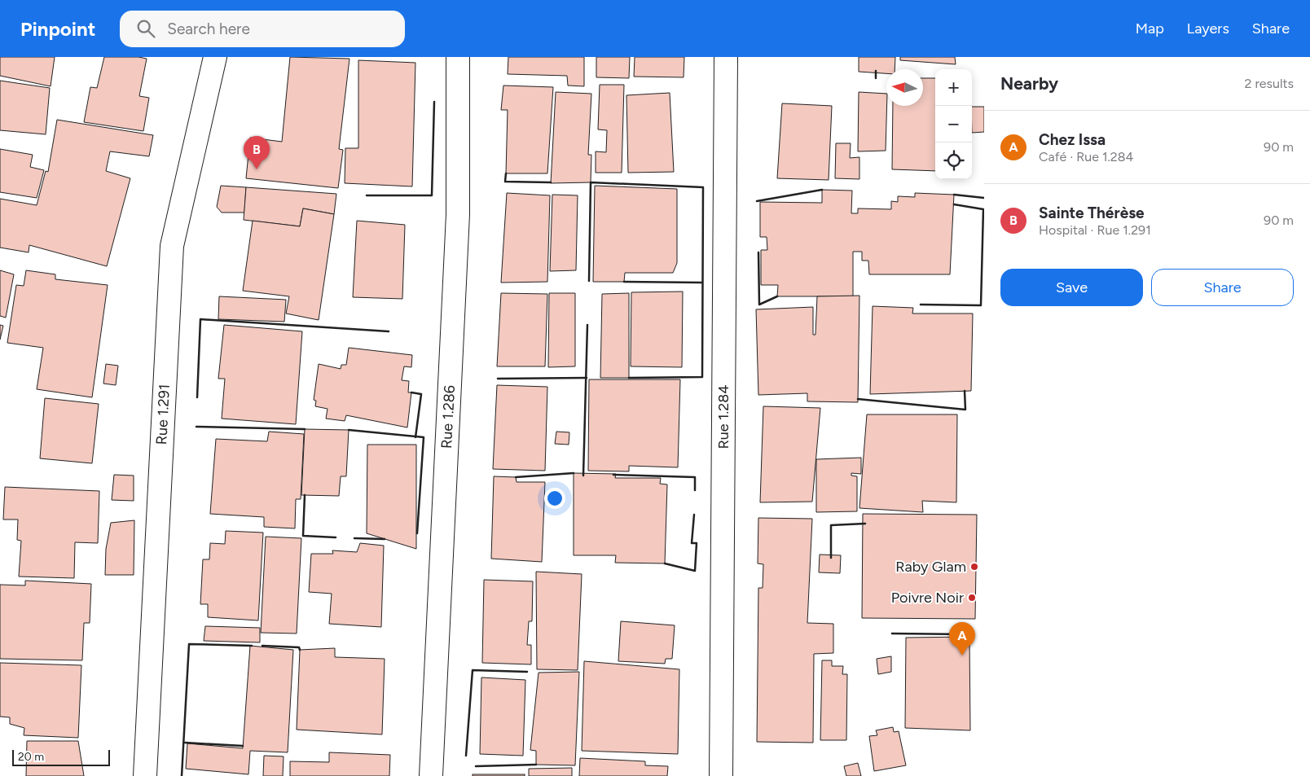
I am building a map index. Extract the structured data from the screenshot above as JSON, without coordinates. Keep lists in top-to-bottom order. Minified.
{"streets":{"street":["Rue 1.291","Rue 1.286","Rue 1.284"]},"places":["Raby Glam","Poivre Noir"],"scale_bar":"20 m","north":"left","page":{"header":"Pinpoint","search":"Search here","nav":["Map","Layers","Share"],"heading":["Nearby","2 results"],"map_buttons":["+","−"],"list":[{"mark":"A","name":"Chez Issa","note":"Café · Rue 1.284","value":"90 m"},{"mark":"B","name":"Sainte Thérèse","note":"Hospital · Rue 1.291","value":"90 m"}],"pins":["B","A"],"buttons":["Save","Share"],"scale":"20 m"}}
